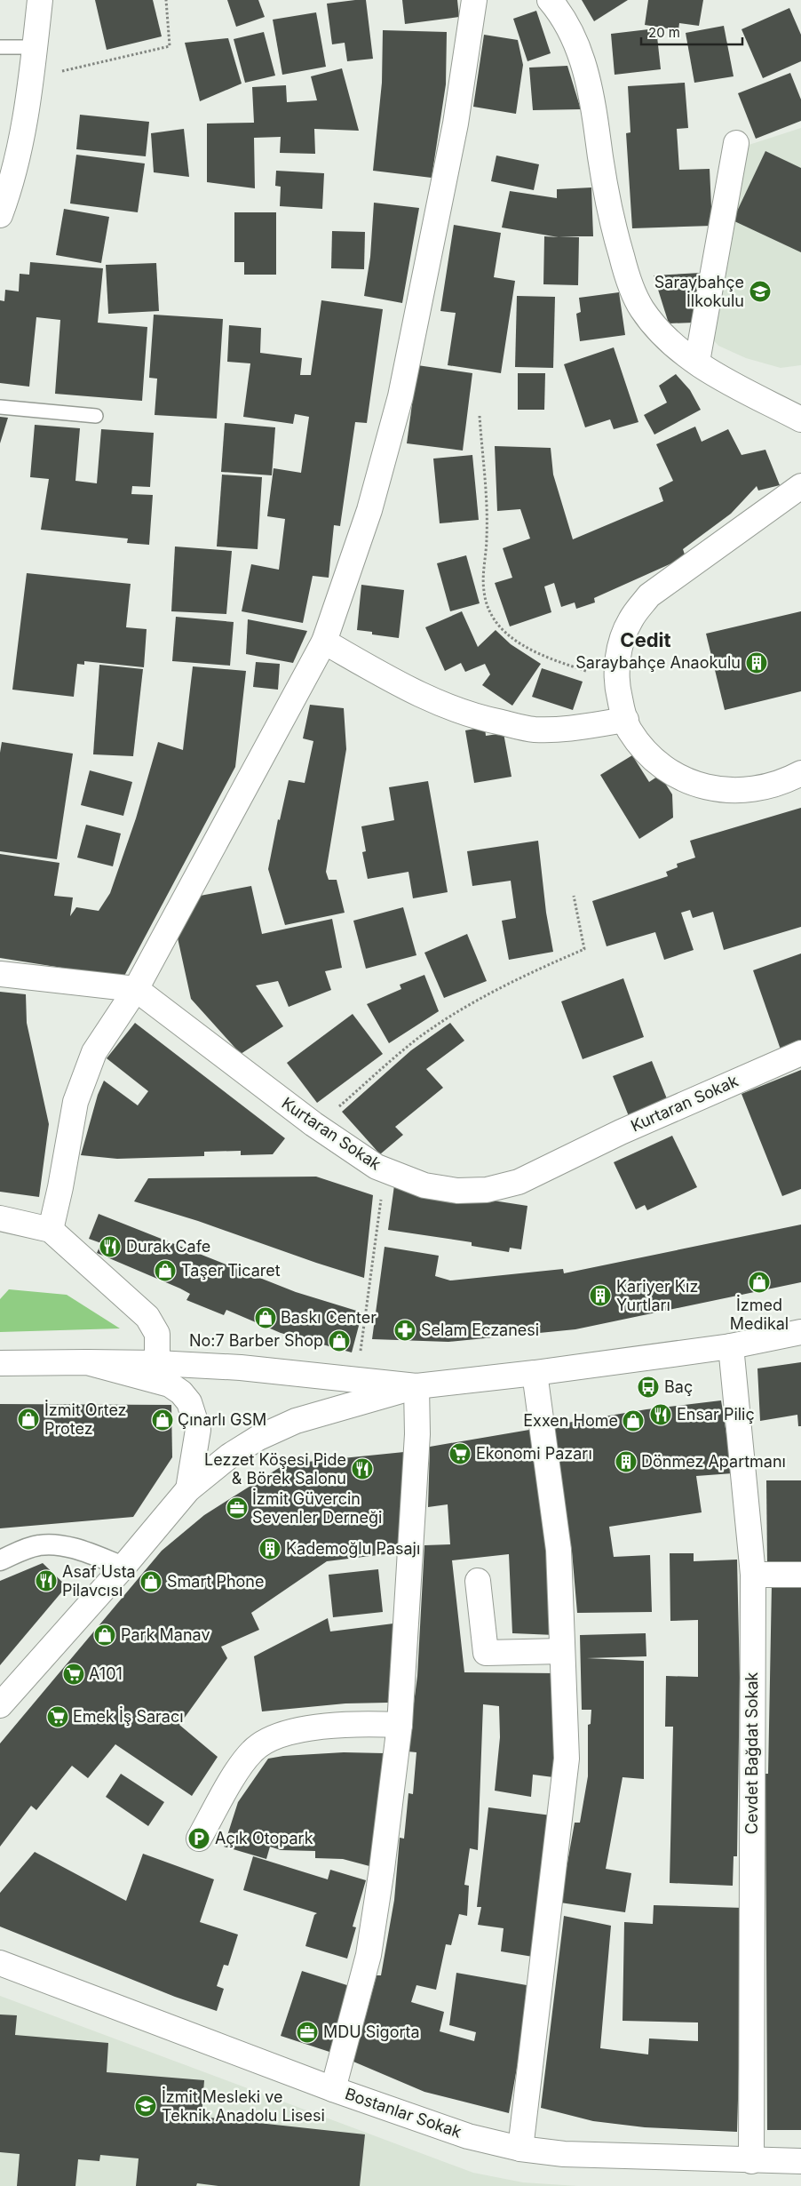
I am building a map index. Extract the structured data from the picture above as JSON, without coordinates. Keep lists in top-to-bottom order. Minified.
{"streets":{"street":["Kurtaran Sokak","Cevdet Bağdat Sokak","Bostanlar Sokak"]},"crossings":[["Cevdet Bağdat Sokak","Bostanlar Sokak"]],"districts":["Cedit"],"places":{"school or university":["Saraybahçe İlkokulu","İzmit Mesleki ve Teknik Anadolu Lisesi"],"building":["Saraybahçe Anaokulu","Kariyer Kız Yurtları","Dönmez Apartmanı","Kademoğlu Pasajı"],"restaurant":["Durak Cafe","Ensar Piliç","Lezzet Köşesi Pide & Börek Salonu","Asaf Usta Pilavcısı"],"shop":["Taşer Ticaret","İzmed Medikal","Baskı Center","No:7 Barber Shop","İzmit Ortez Protez","Çınarlı GSM","Exxen Home","Smart Phone","Park Manav"],"pharmacy":["Selam Eczanesi"],"bus stop":["Baç"],"supermarket":["Ekonomi Pazarı","A101","Emek İş Saracı"],"office":["İzmit Güvercin Sevenler Derneği","MDU Sigorta"],"parking":["Açık Otopark"]},"scale_bar":"20 m"}
